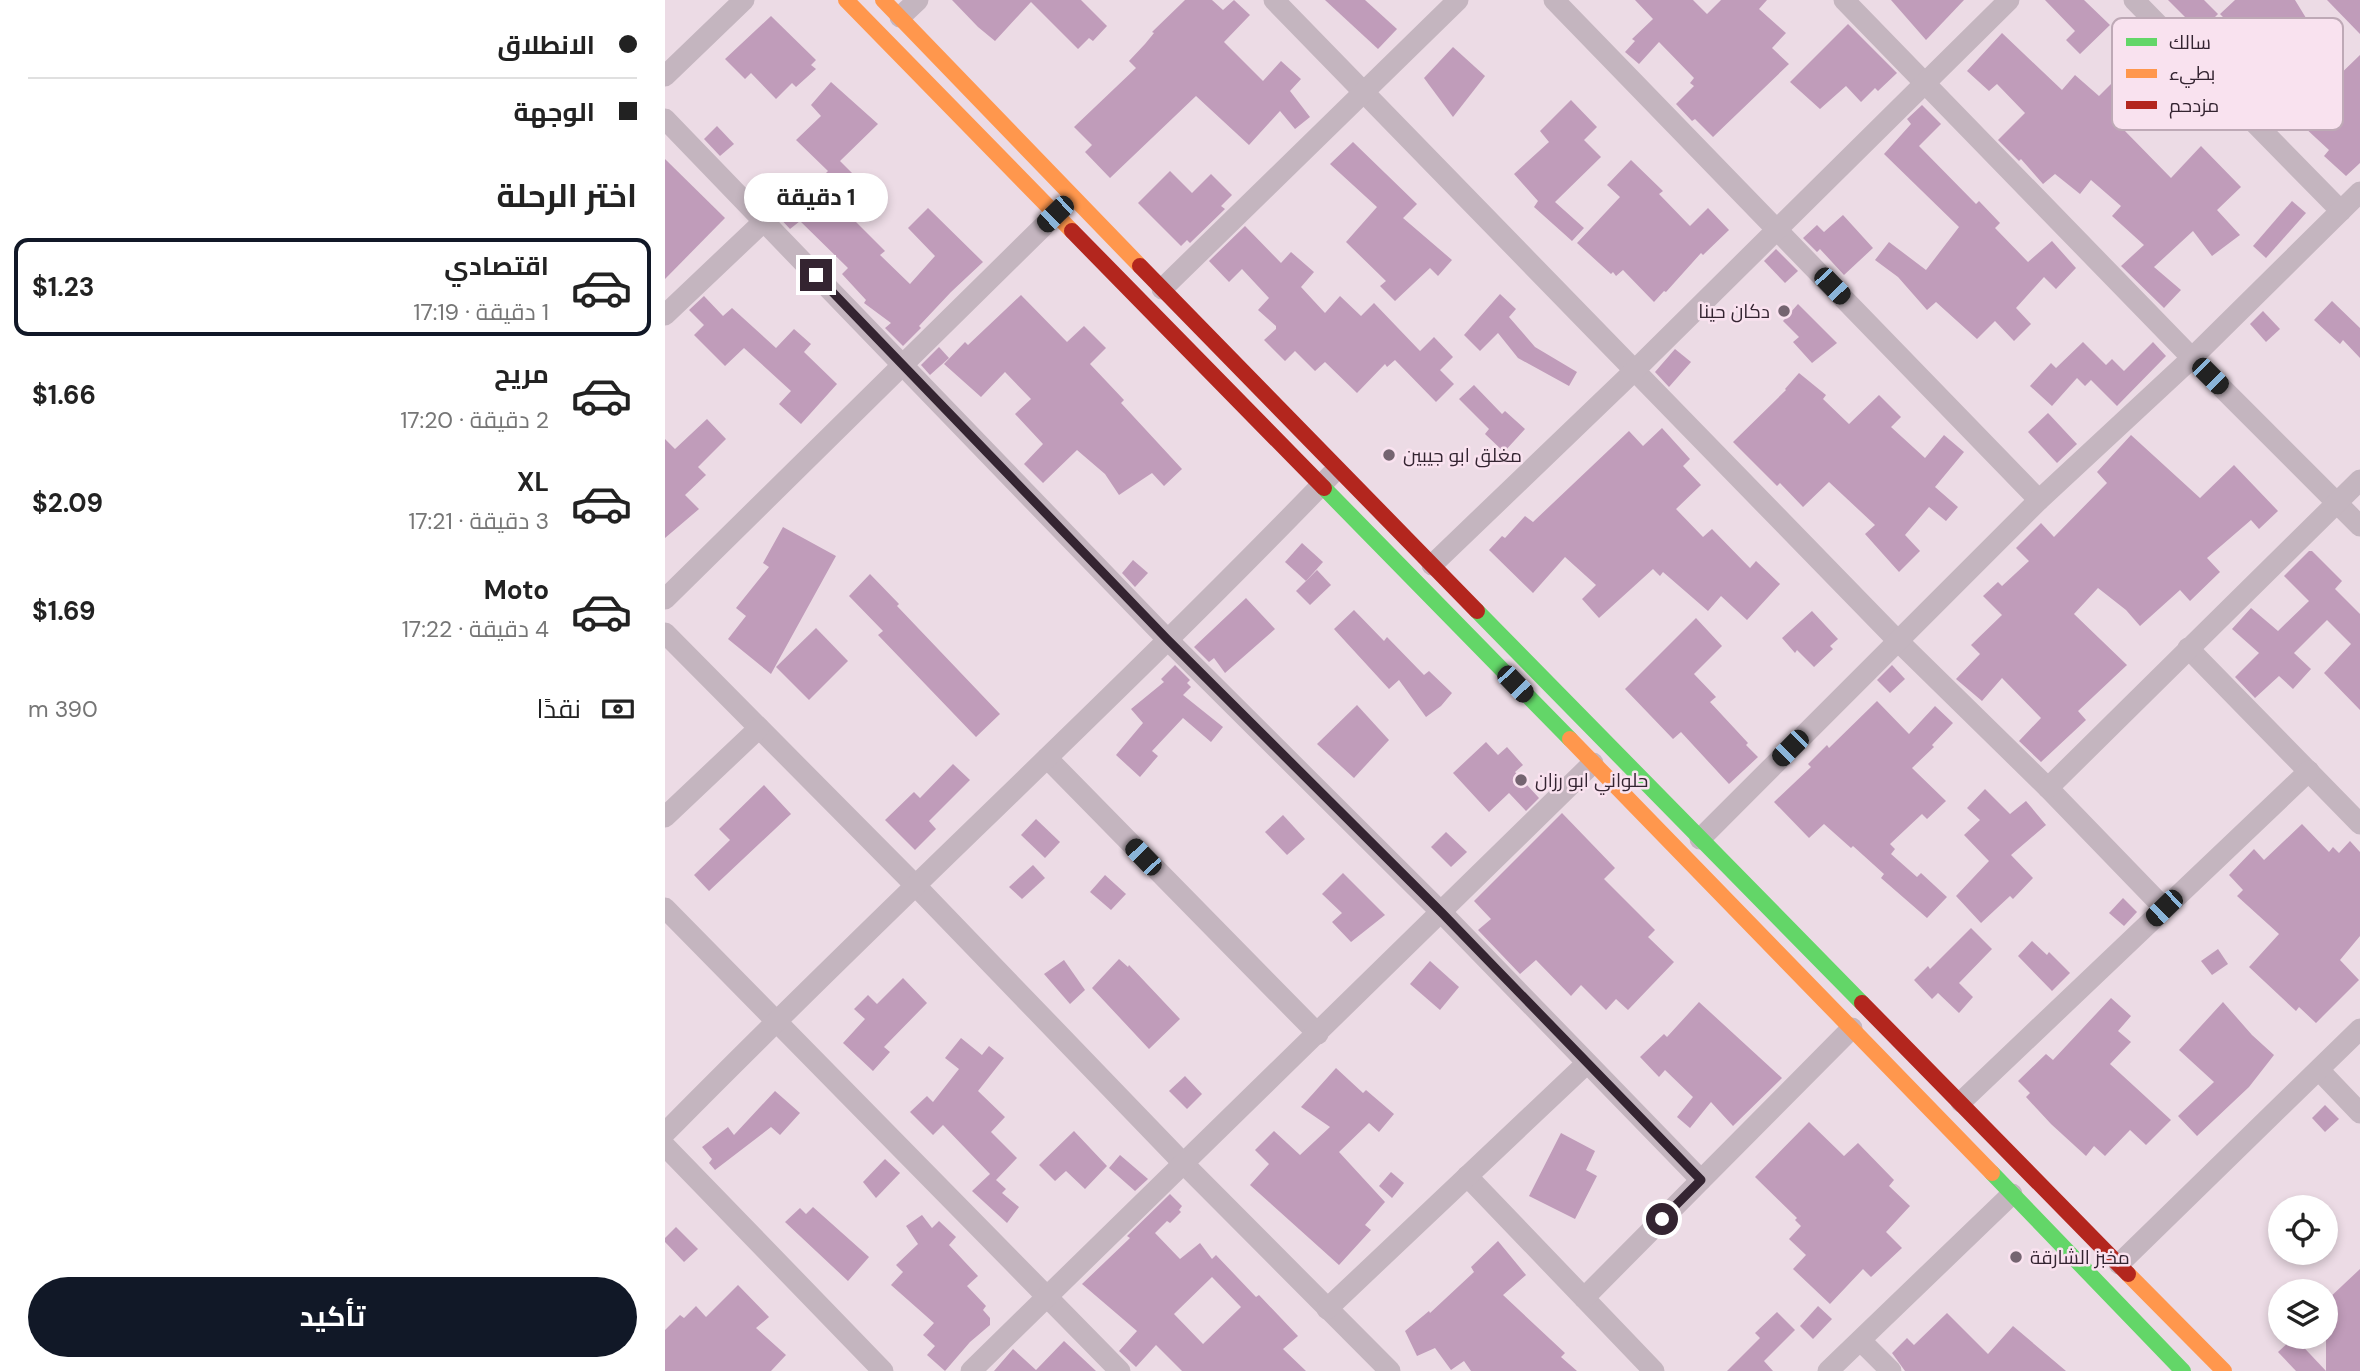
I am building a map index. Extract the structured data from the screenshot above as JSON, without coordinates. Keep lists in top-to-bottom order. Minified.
{"places":["دكان حينا","مغلق ابو جيبين","حلواني ابو رزان","مخبز الشارقة"],"legend":["سالك","بطيء","مزدحم"],"page":{"banner":["الانطلاق","الوجهة"],"heading":"اختر الرحلة","bubble":"1 دقيقة","list":[{"name":"اقتصادي","note":"1 دقيقة · 17:19","value":"$1.23"},{"name":"مريح","note":"2 دقيقة · 17:20","value":"$1.66"},{"name":"XL","note":"3 دقيقة · 17:21","value":"$2.09"},{"name":"Moto","note":"4 دقيقة · 17:22","value":"$1.69"}],"pay":["نقدًا","390 m"],"buttons":"تأكيد"}}
